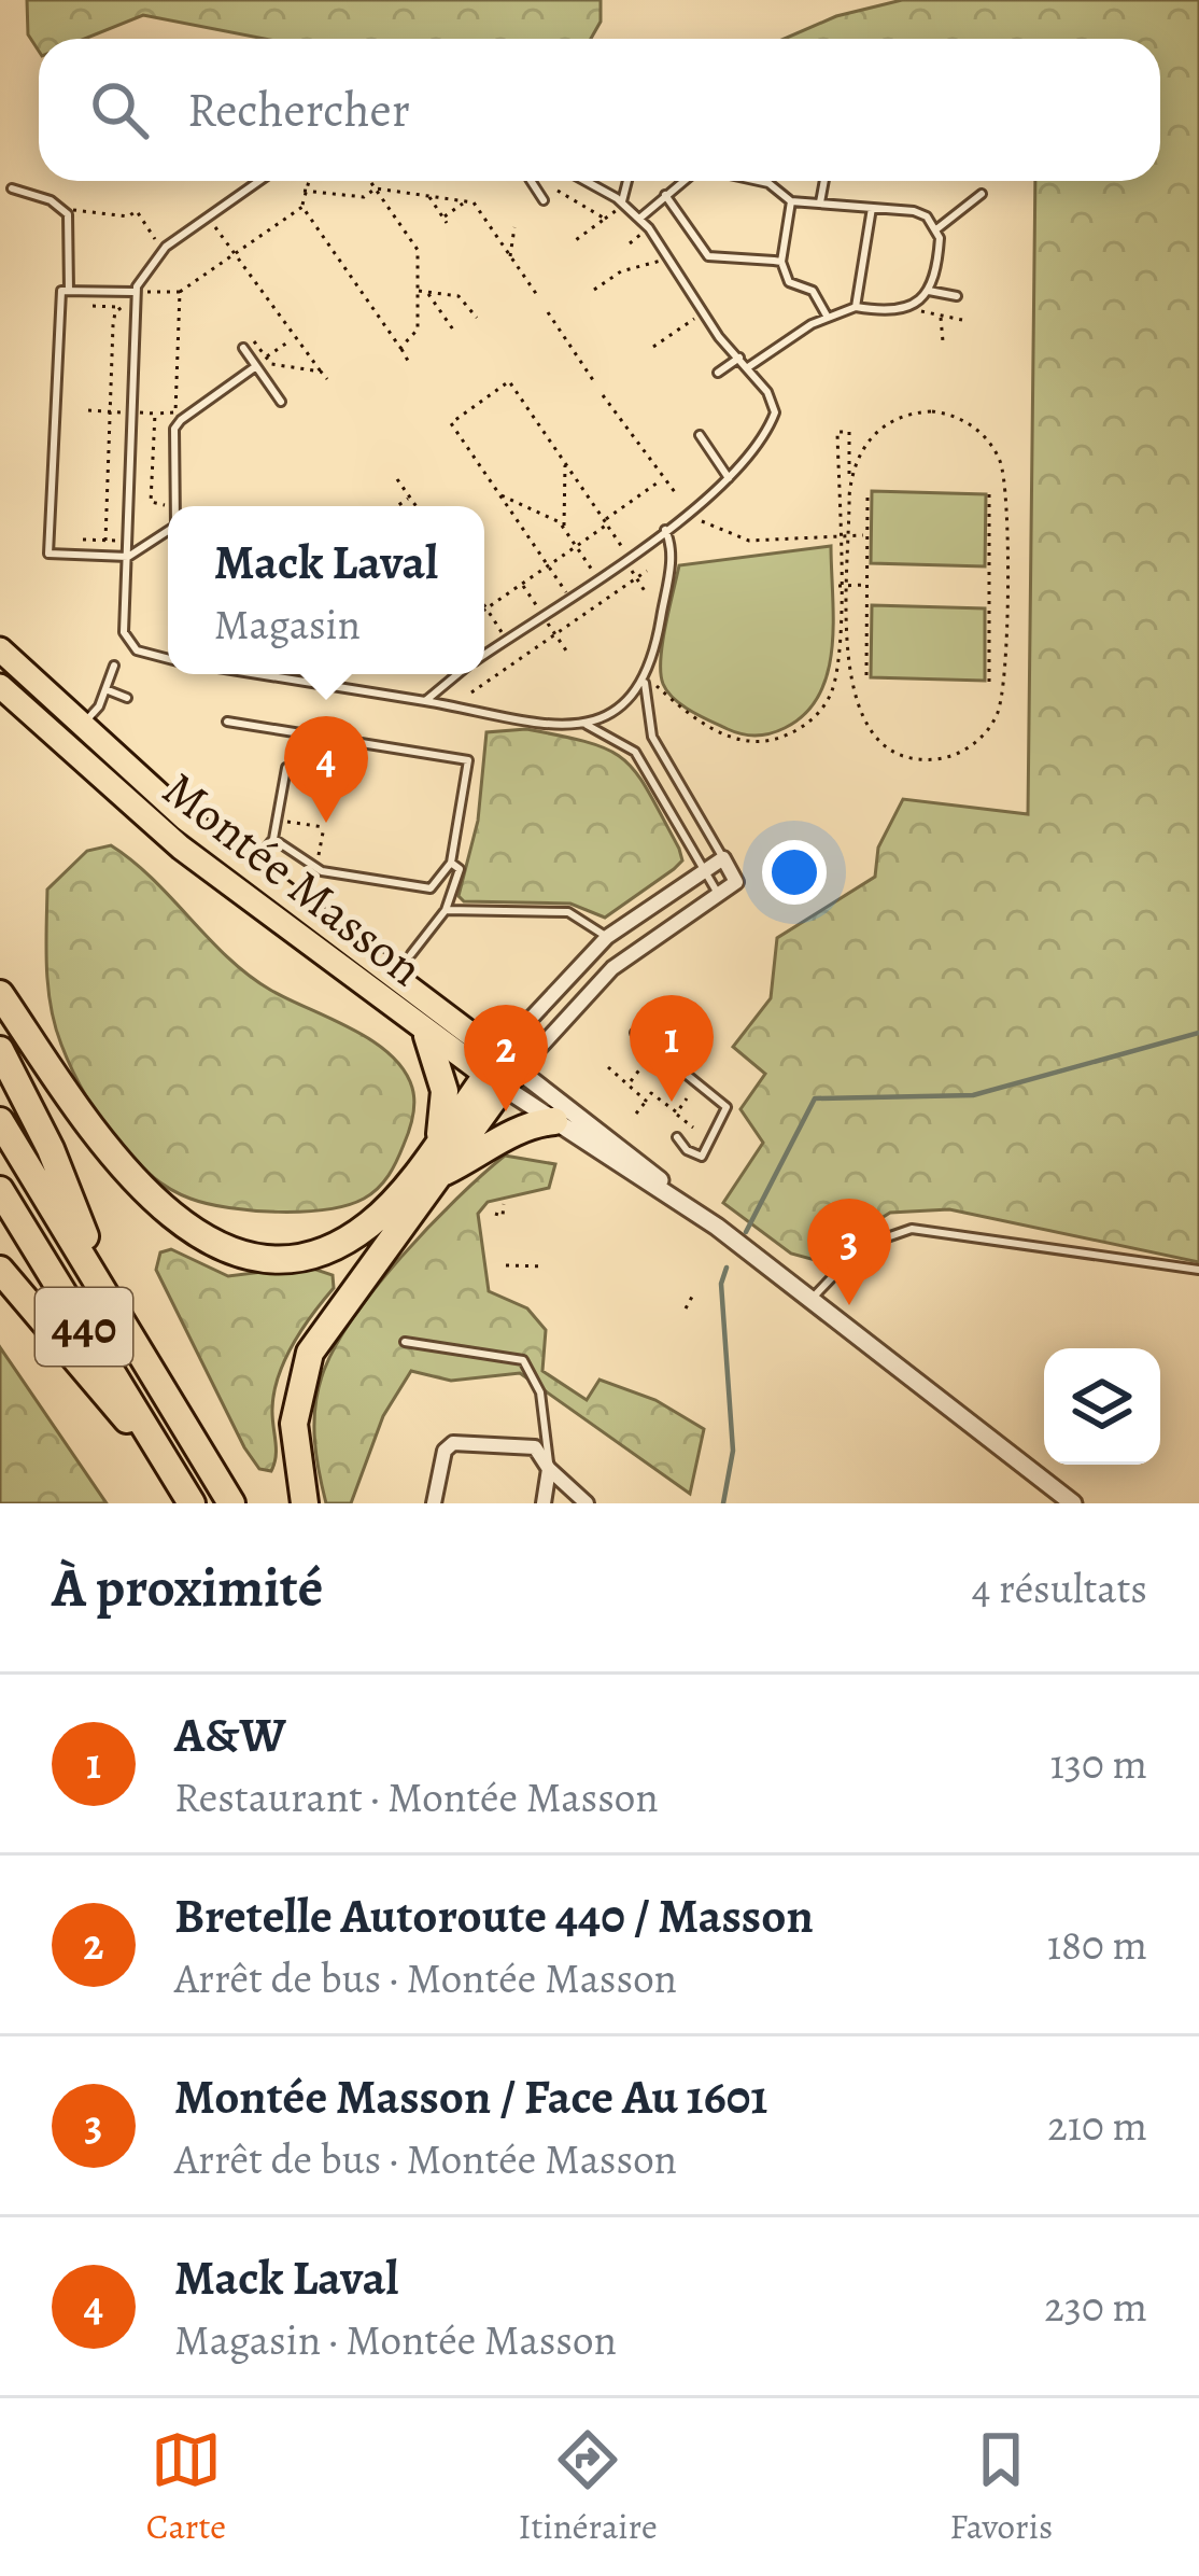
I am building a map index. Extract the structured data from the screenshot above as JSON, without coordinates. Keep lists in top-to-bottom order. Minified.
{"streets":{"highway":["440"],"main road":["Montée Masson"]},"page":{"search":"Rechercher","popup":["Mack Laval","Magasin"],"pins":["4","1","2","3"],"heading":["À proximité","4 résultats"],"list":[{"mark":"1","name":"A&W","note":"Restaurant · Montée Masson","value":"130 m"},{"mark":"2","name":"Bretelle Autoroute 440 / Masson","note":"Arrêt de bus · Montée Masson","value":"180 m"},{"mark":"3","name":"Montée Masson / Face Au 1601","note":"Arrêt de bus · Montée Masson","value":"210 m"},{"mark":"4","name":"Mack Laval","note":"Magasin · Montée Masson","value":"230 m"}],"nav":["Carte","Itinéraire","Favoris"]}}
